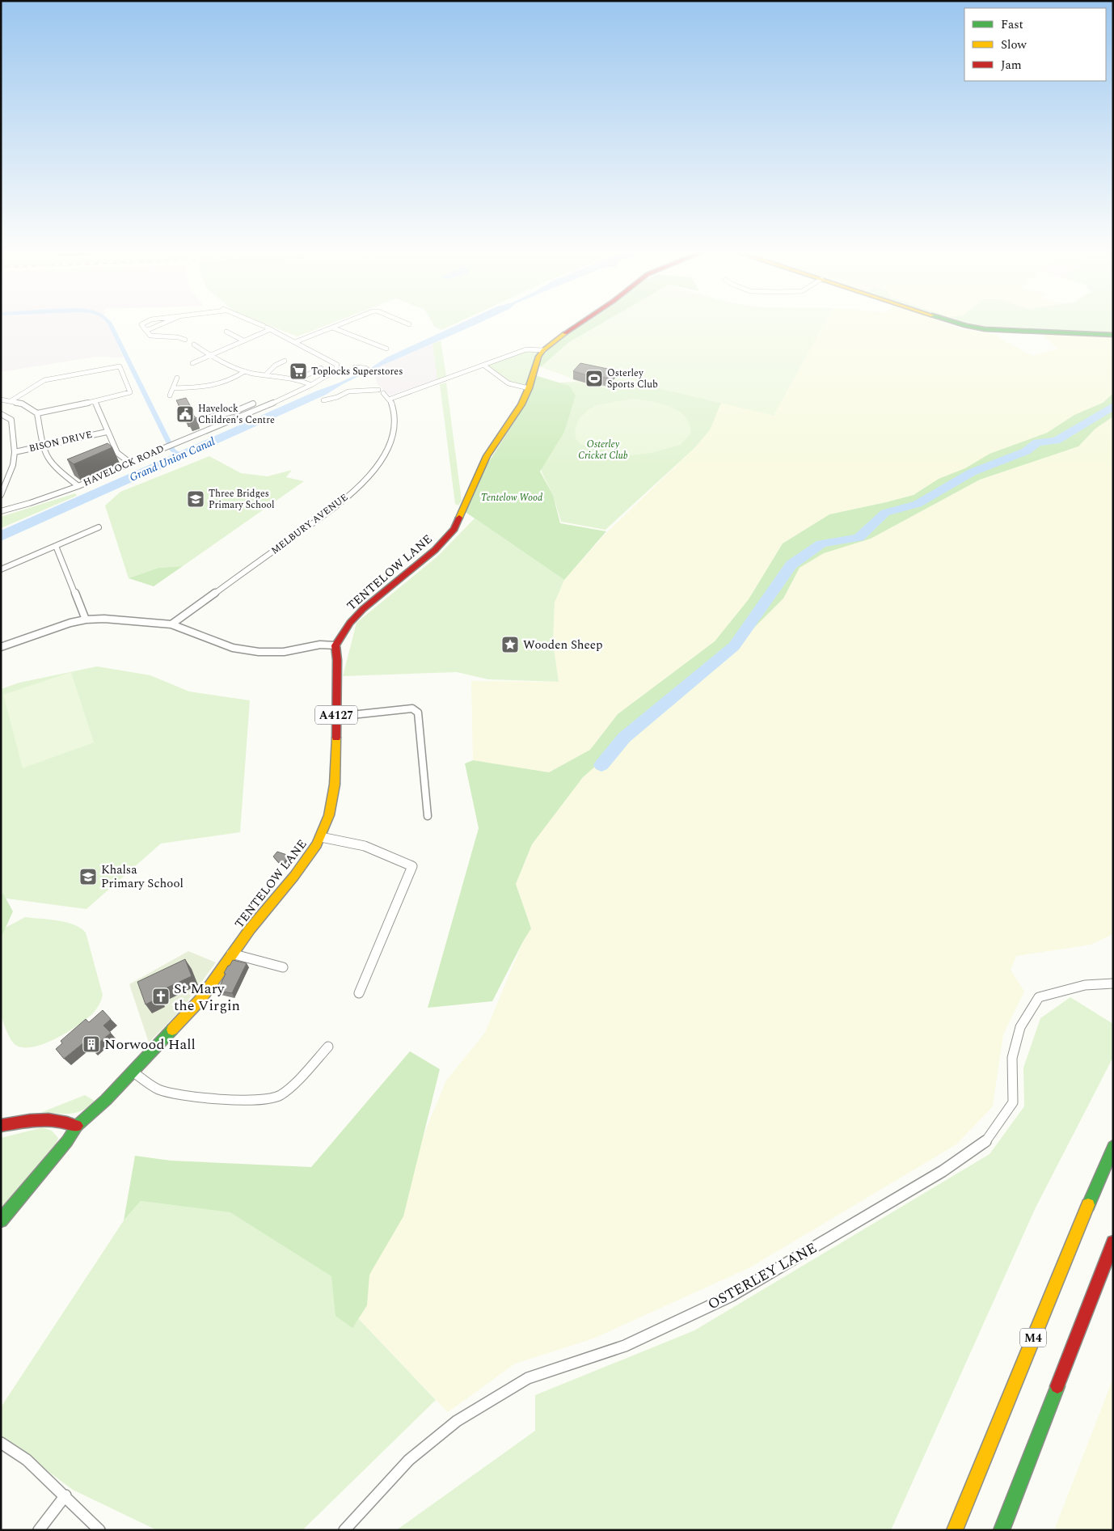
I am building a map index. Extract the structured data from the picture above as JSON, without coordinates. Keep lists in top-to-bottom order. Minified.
{"streets":{"main road":["TENTELOW LANE","A4127","M4"],"street":["BISON DRIVE","HAVELOCK ROAD","MELBURY AVENUE","OSTERLEY LANE"]},"water":["Grand Union Canal"],"parks":["Osterley Cricket Club","Tentelow Wood"],"places":{"supermarket":["Toplocks Superstores"],"sports":["Osterley Sports Club"],"public building":["Havelock Children's Centre"],"school or university":["Three Bridges Primary School","Khalsa Primary School"],"place":["Wooden Sheep"],"church":["St Mary the Virgin"],"building":["Norwood Hall"]},"legend":["Fast","Slow","Jam"]}
